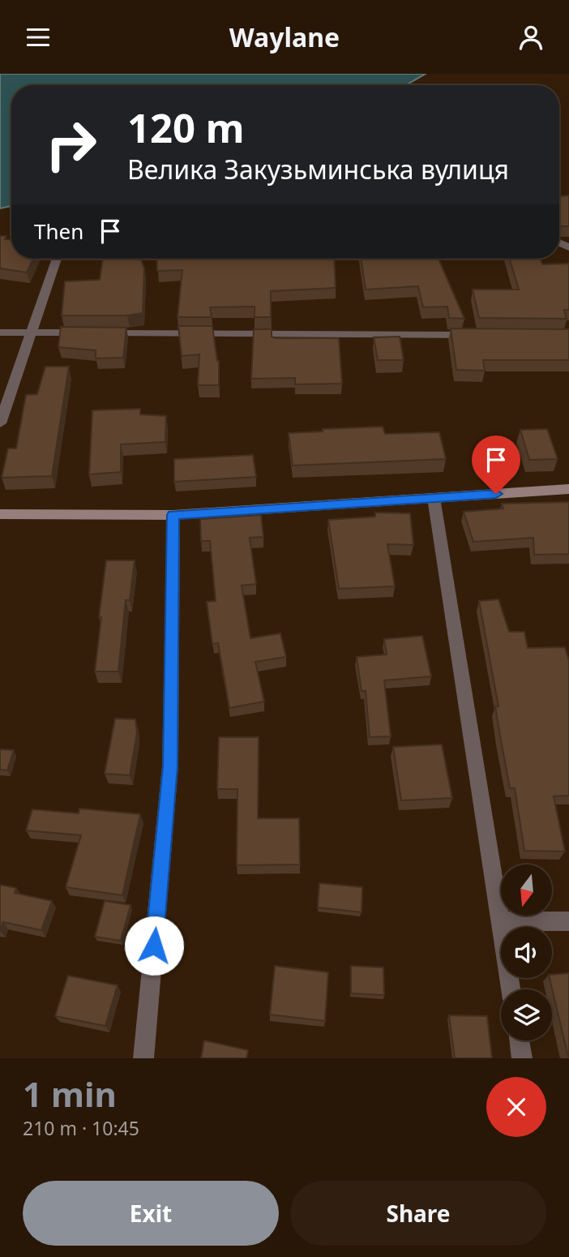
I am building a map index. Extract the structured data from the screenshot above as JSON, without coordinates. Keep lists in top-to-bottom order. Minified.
{"north":"bottom","page":{"header":"Waylane","turn":["120 m","Велика Закузьминська вулиця"],"then":"Then","heading":["1 min","210 m · 10:45"],"buttons":["Exit","Share"]}}
